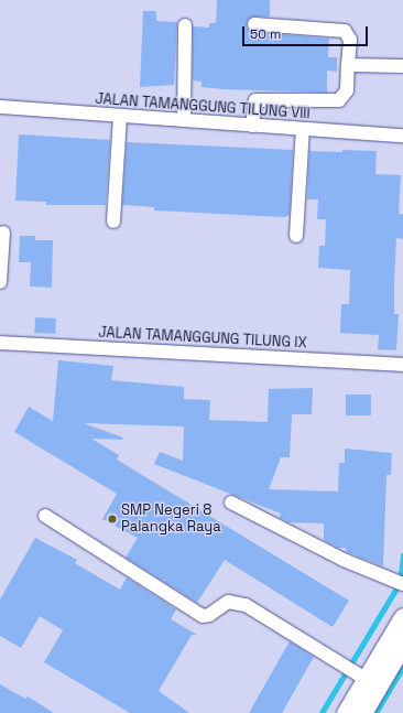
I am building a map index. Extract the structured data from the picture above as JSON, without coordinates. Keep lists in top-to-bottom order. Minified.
{"streets":{"street":["JALAN TAMANGGUNG TILUNG VIII","JALAN TAMANGGUNG TILUNG IX"]},"places":["SMP Negeri 8 Palangka Raya"],"scale_bar":"50 m"}
